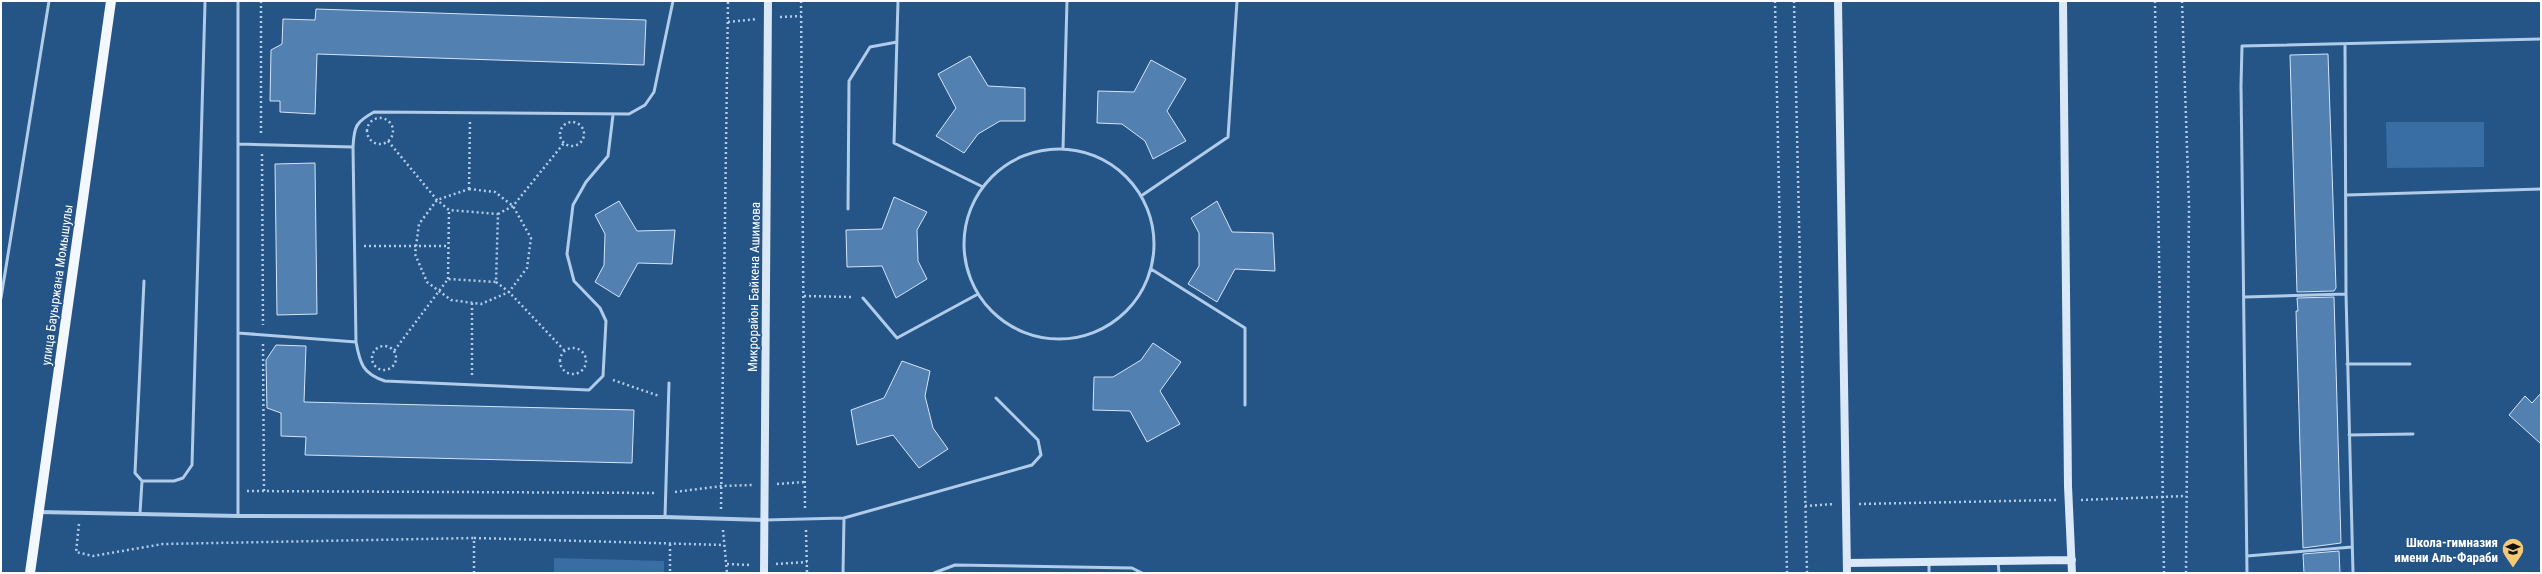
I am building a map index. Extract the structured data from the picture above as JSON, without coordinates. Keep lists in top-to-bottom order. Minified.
{"streets":{"main road":["улица Бауыржана Момышулы","Микрорайон Байкена Ашимова"]},"places":{"school or university":["Школа-гимназия имени Аль-Фараби"]}}
